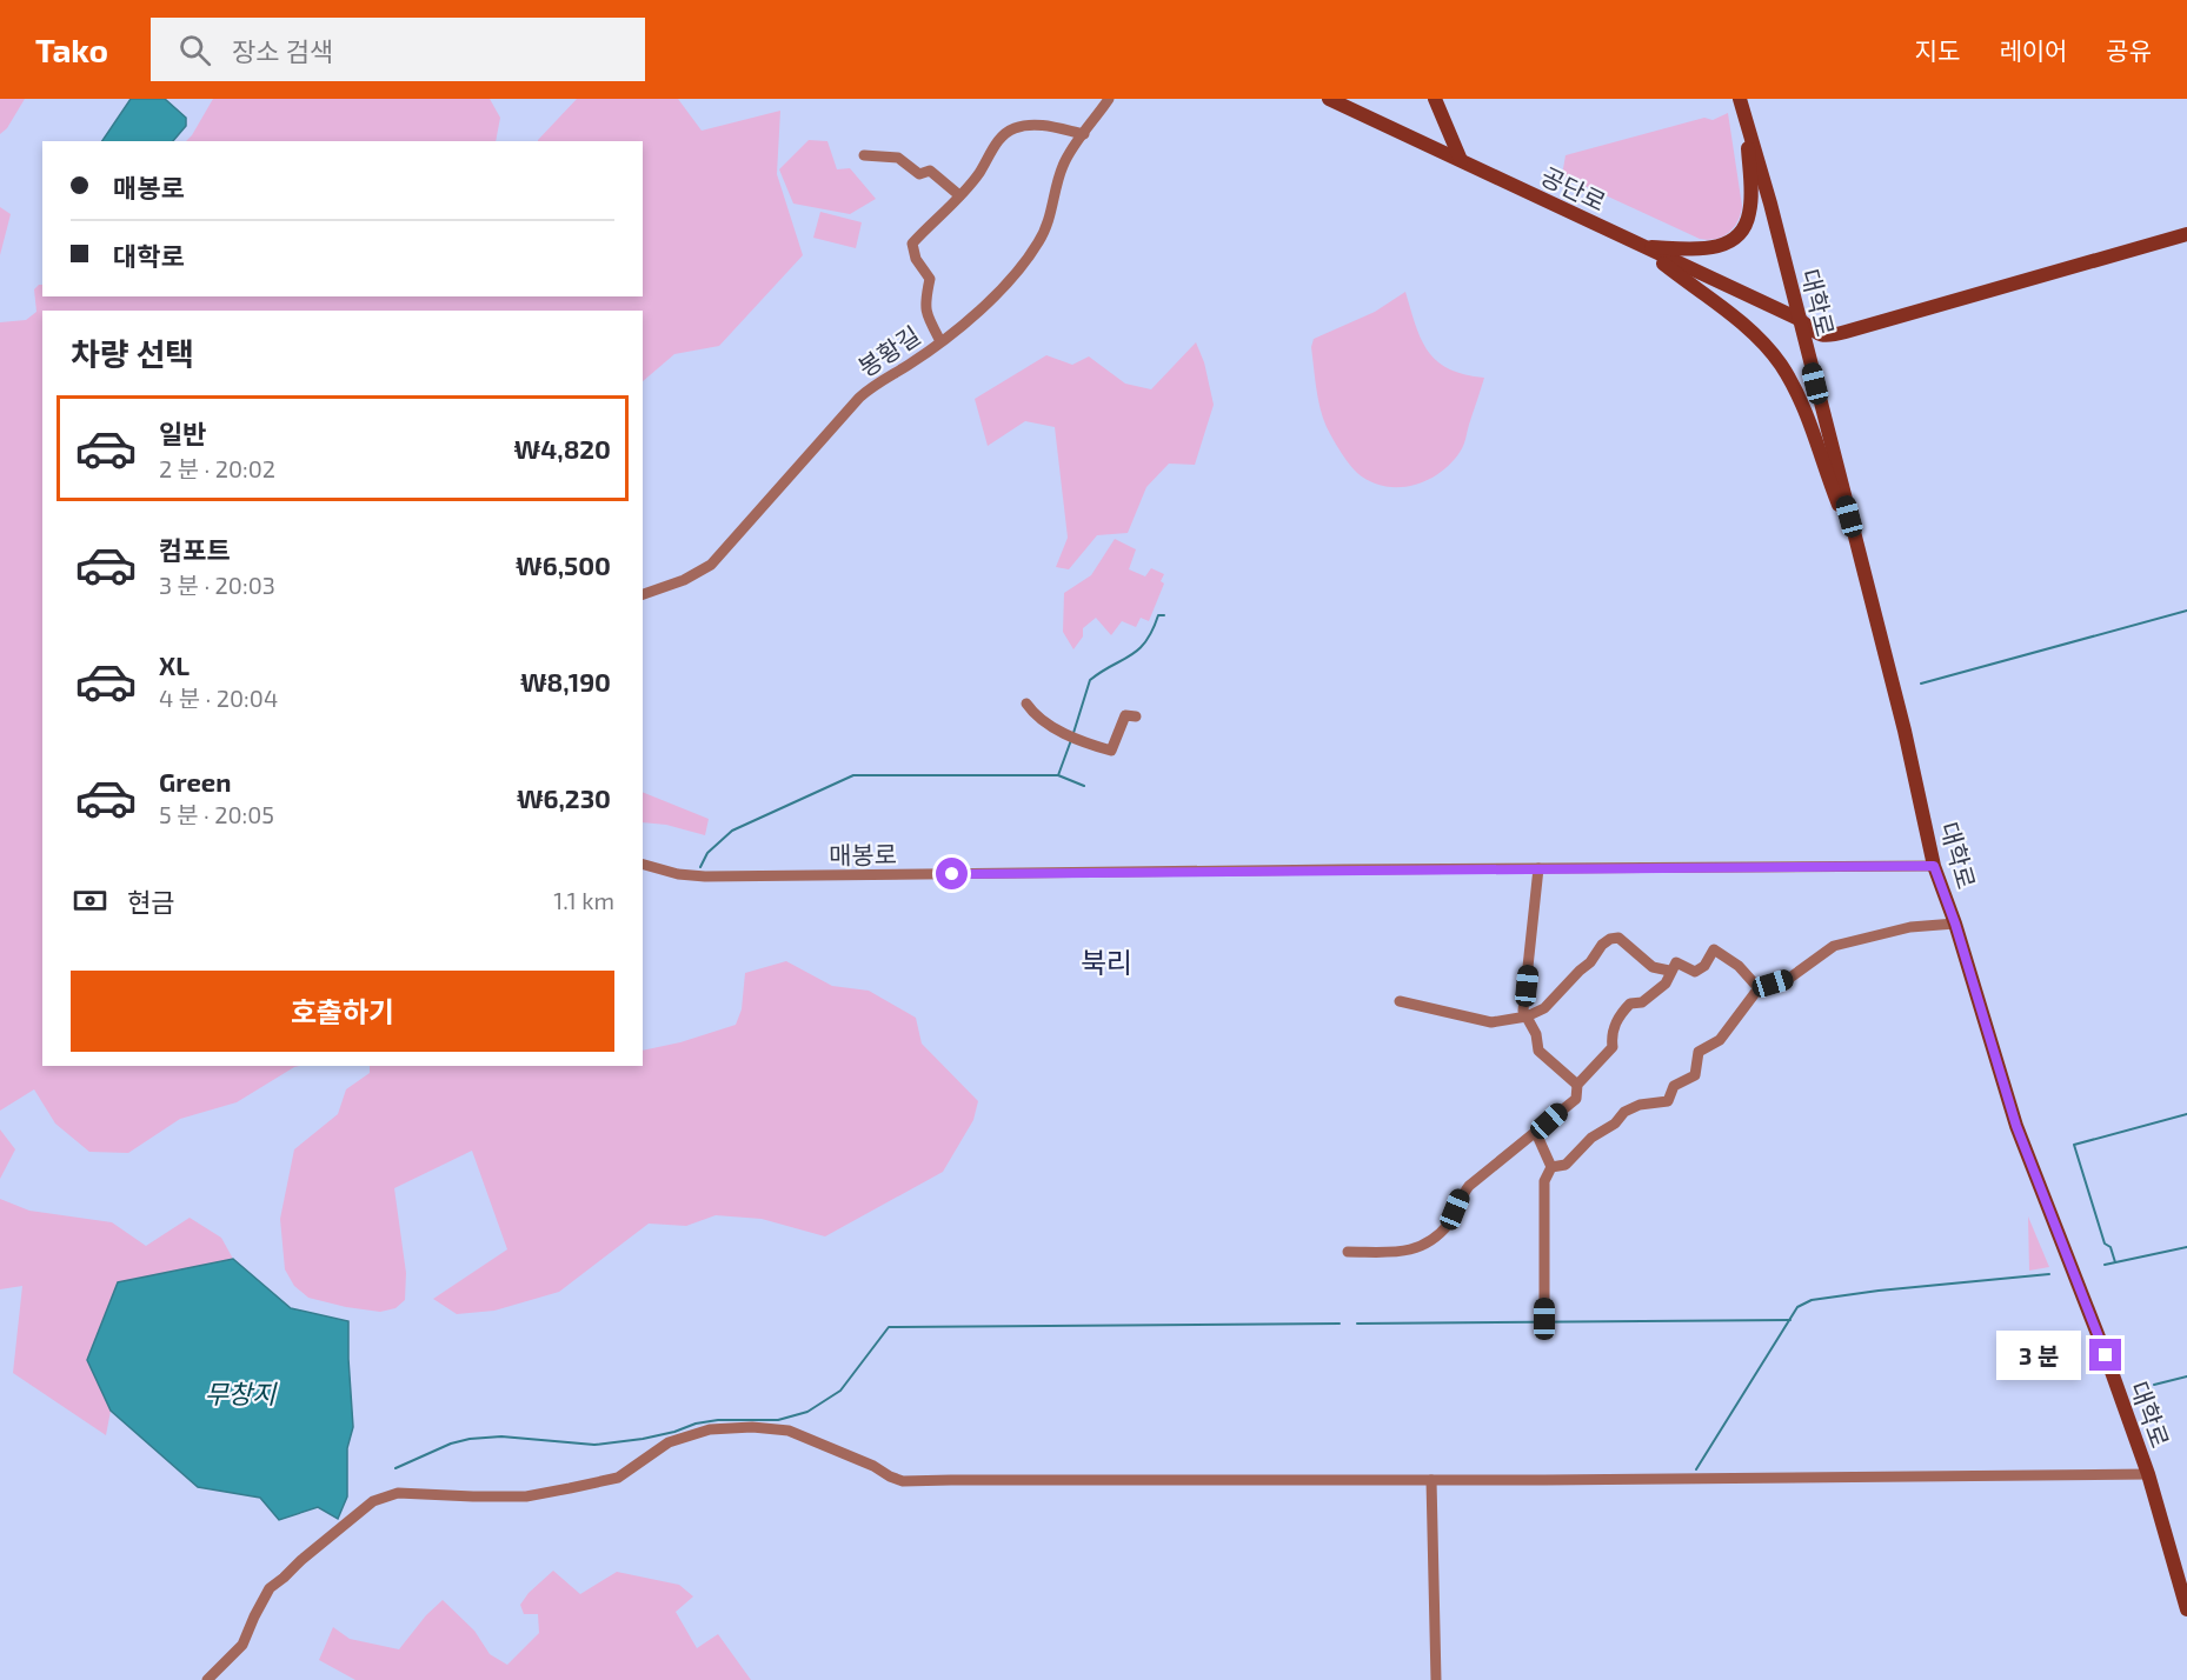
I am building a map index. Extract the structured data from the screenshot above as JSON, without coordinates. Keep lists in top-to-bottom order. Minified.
{"streets":{"main road":["공단로","대학로"],"street":["봉황길","매봉로"]},"crossings":[["공단로","대학로"],["대학로","매봉로"]],"districts":["북리"],"water":["무창지"],"page":{"header":"Tako","search":"장소 검색","nav":["지도","레이어","공유"],"banner":["매봉로","대학로"],"heading":"차량 선택","list":[{"name":"일반","note":"2 분 · 20:02","value":"₩4,820"},{"name":"컴포트","note":"3 분 · 20:03","value":"₩6,500"},{"name":"XL","note":"4 분 · 20:04","value":"₩8,190"},{"name":"Green","note":"5 분 · 20:05","value":"₩6,230"}],"pay":["현금","1.1 km"],"buttons":"호출하기","bubble":"3 분"}}
